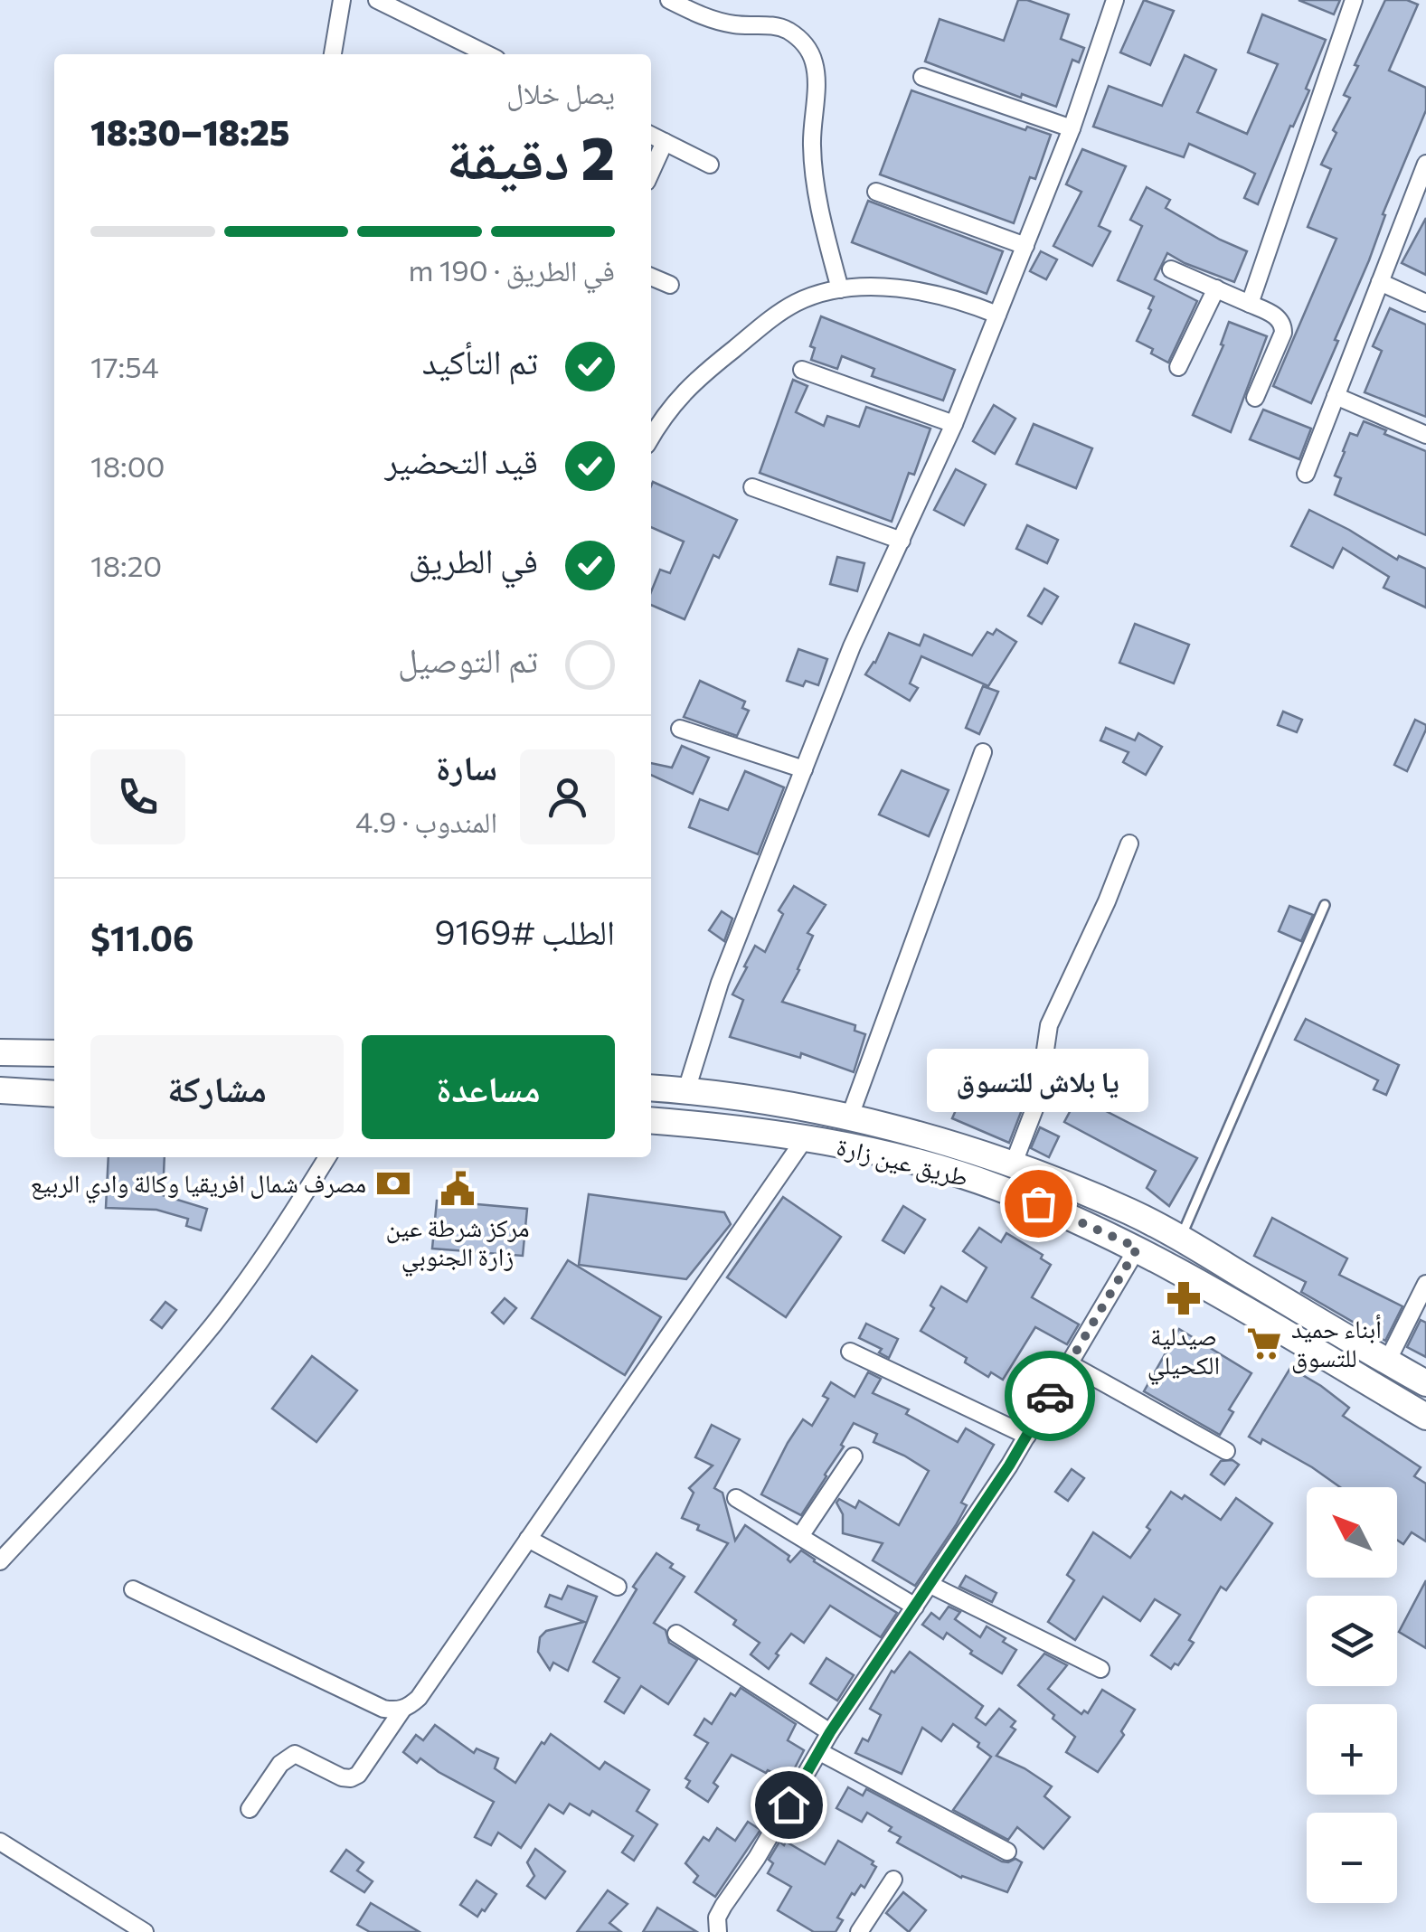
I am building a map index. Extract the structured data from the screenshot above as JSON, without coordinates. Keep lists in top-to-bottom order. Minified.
{"streets":{"main road":["طريق عين زارة"]},"places":{"bank":["مصرف شمال افريقيا وكالة وادي الربيع"],"public building":["مركز شرطة عين زارة الجنوبي"],"other":["يا بلاش للتسوق"],"pharmacy":["صيدلية الكحيلي"],"supermarket":["أبناء حميد للتسوق"]},"north":"top left","page":{"heading":["2 دقيقة","يصل خلال","18:25–18:30"],"panel":["سارة","المندوب · 4.9","الطلب #9169","$11.06"],"bar":"في الطريق · 190 m","list":[["تم التأكيد","17:54"],["قيد التحضير","18:00"],["في الطريق","18:20"],"تم التوصيل"],"buttons":["مساعدة","مشاركة"],"bubble":"يا بلاش للتسوق","map_buttons":["+","−"]}}
